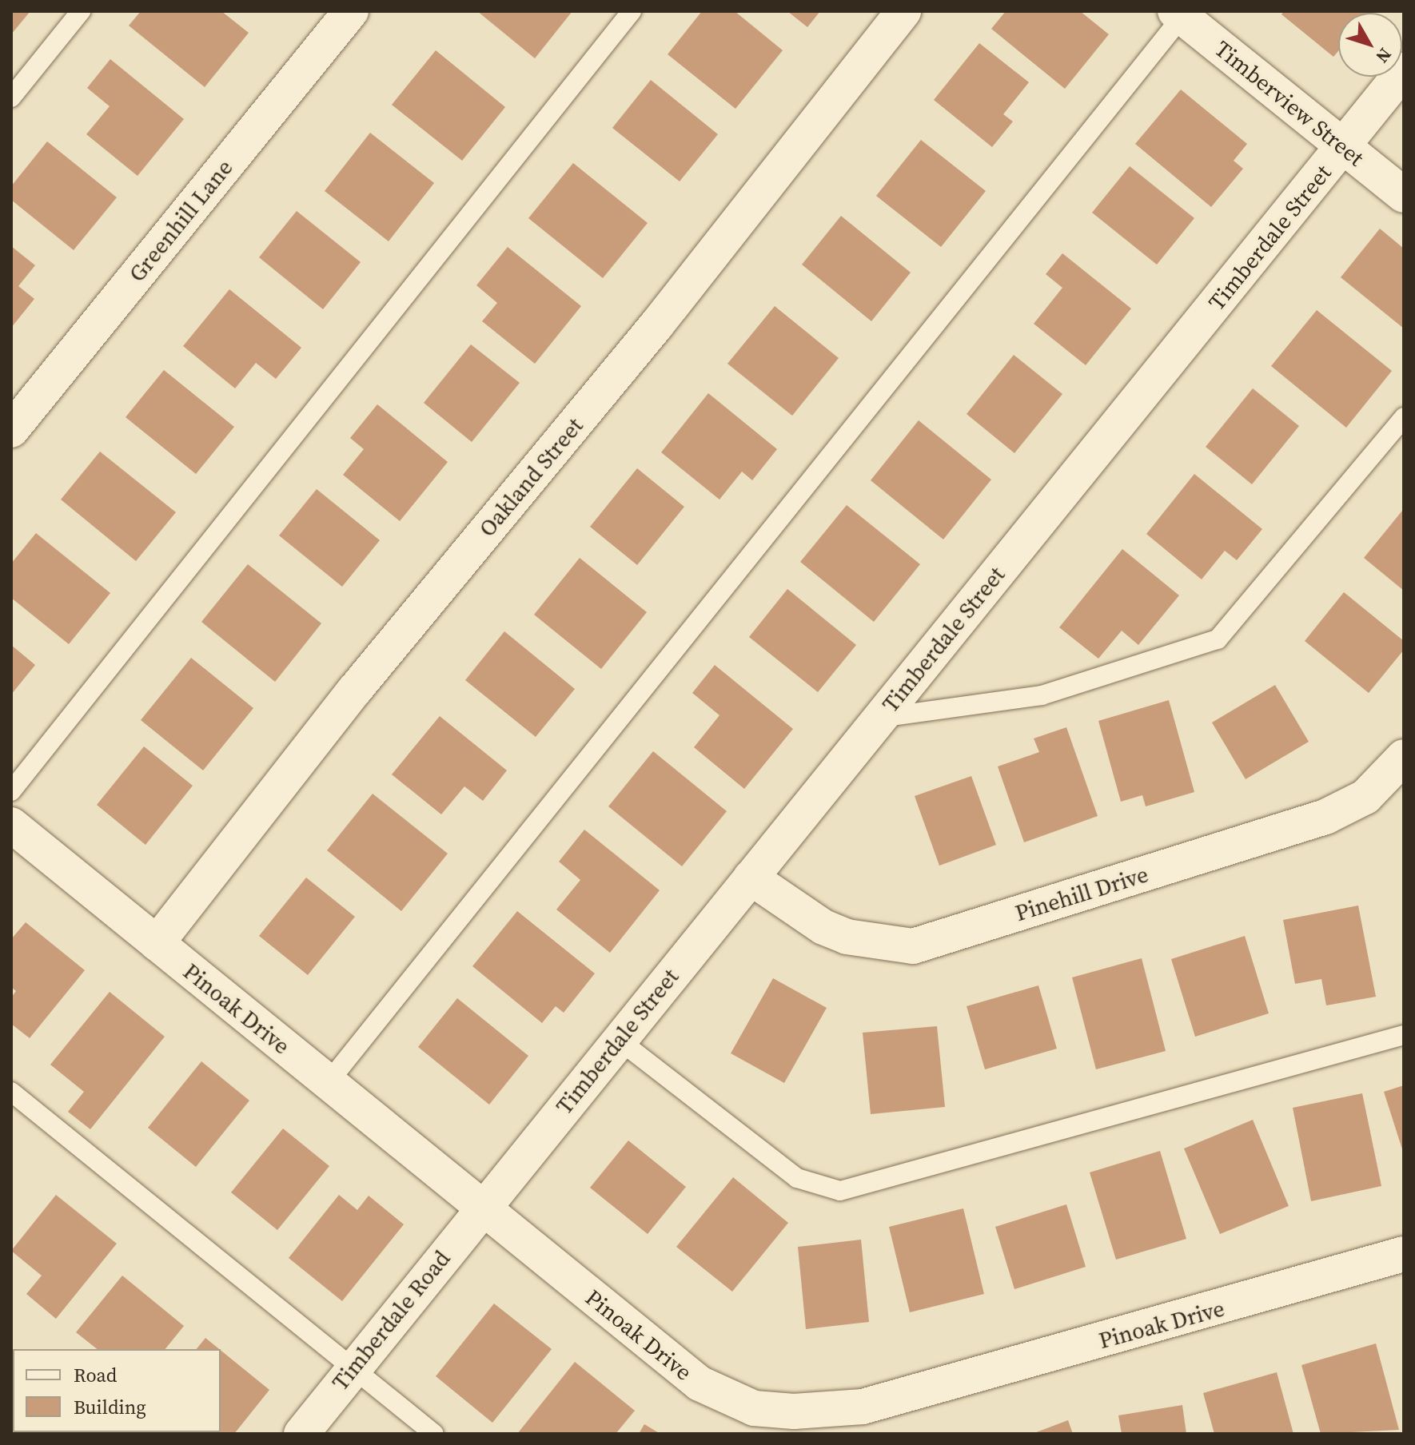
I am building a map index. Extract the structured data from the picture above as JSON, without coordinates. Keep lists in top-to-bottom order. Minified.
{"streets":{"street":["Timberview Street","Greenhill Lane","Timberdale Street","Oakland Street","Pinehill Drive","Pinoak Drive","Timberdale Road"]},"crossings":[["Timberview Street","Timberdale Street"],["Timberdale Street","Pinehill Drive"],["Timberdale Street","Pinoak Drive"],["Timberdale Street","Timberdale Road"],["Oakland Street","Pinoak Drive"],["Pinoak Drive","Timberdale Road"]],"legend":["Road","Building"],"north":"bottom right"}
